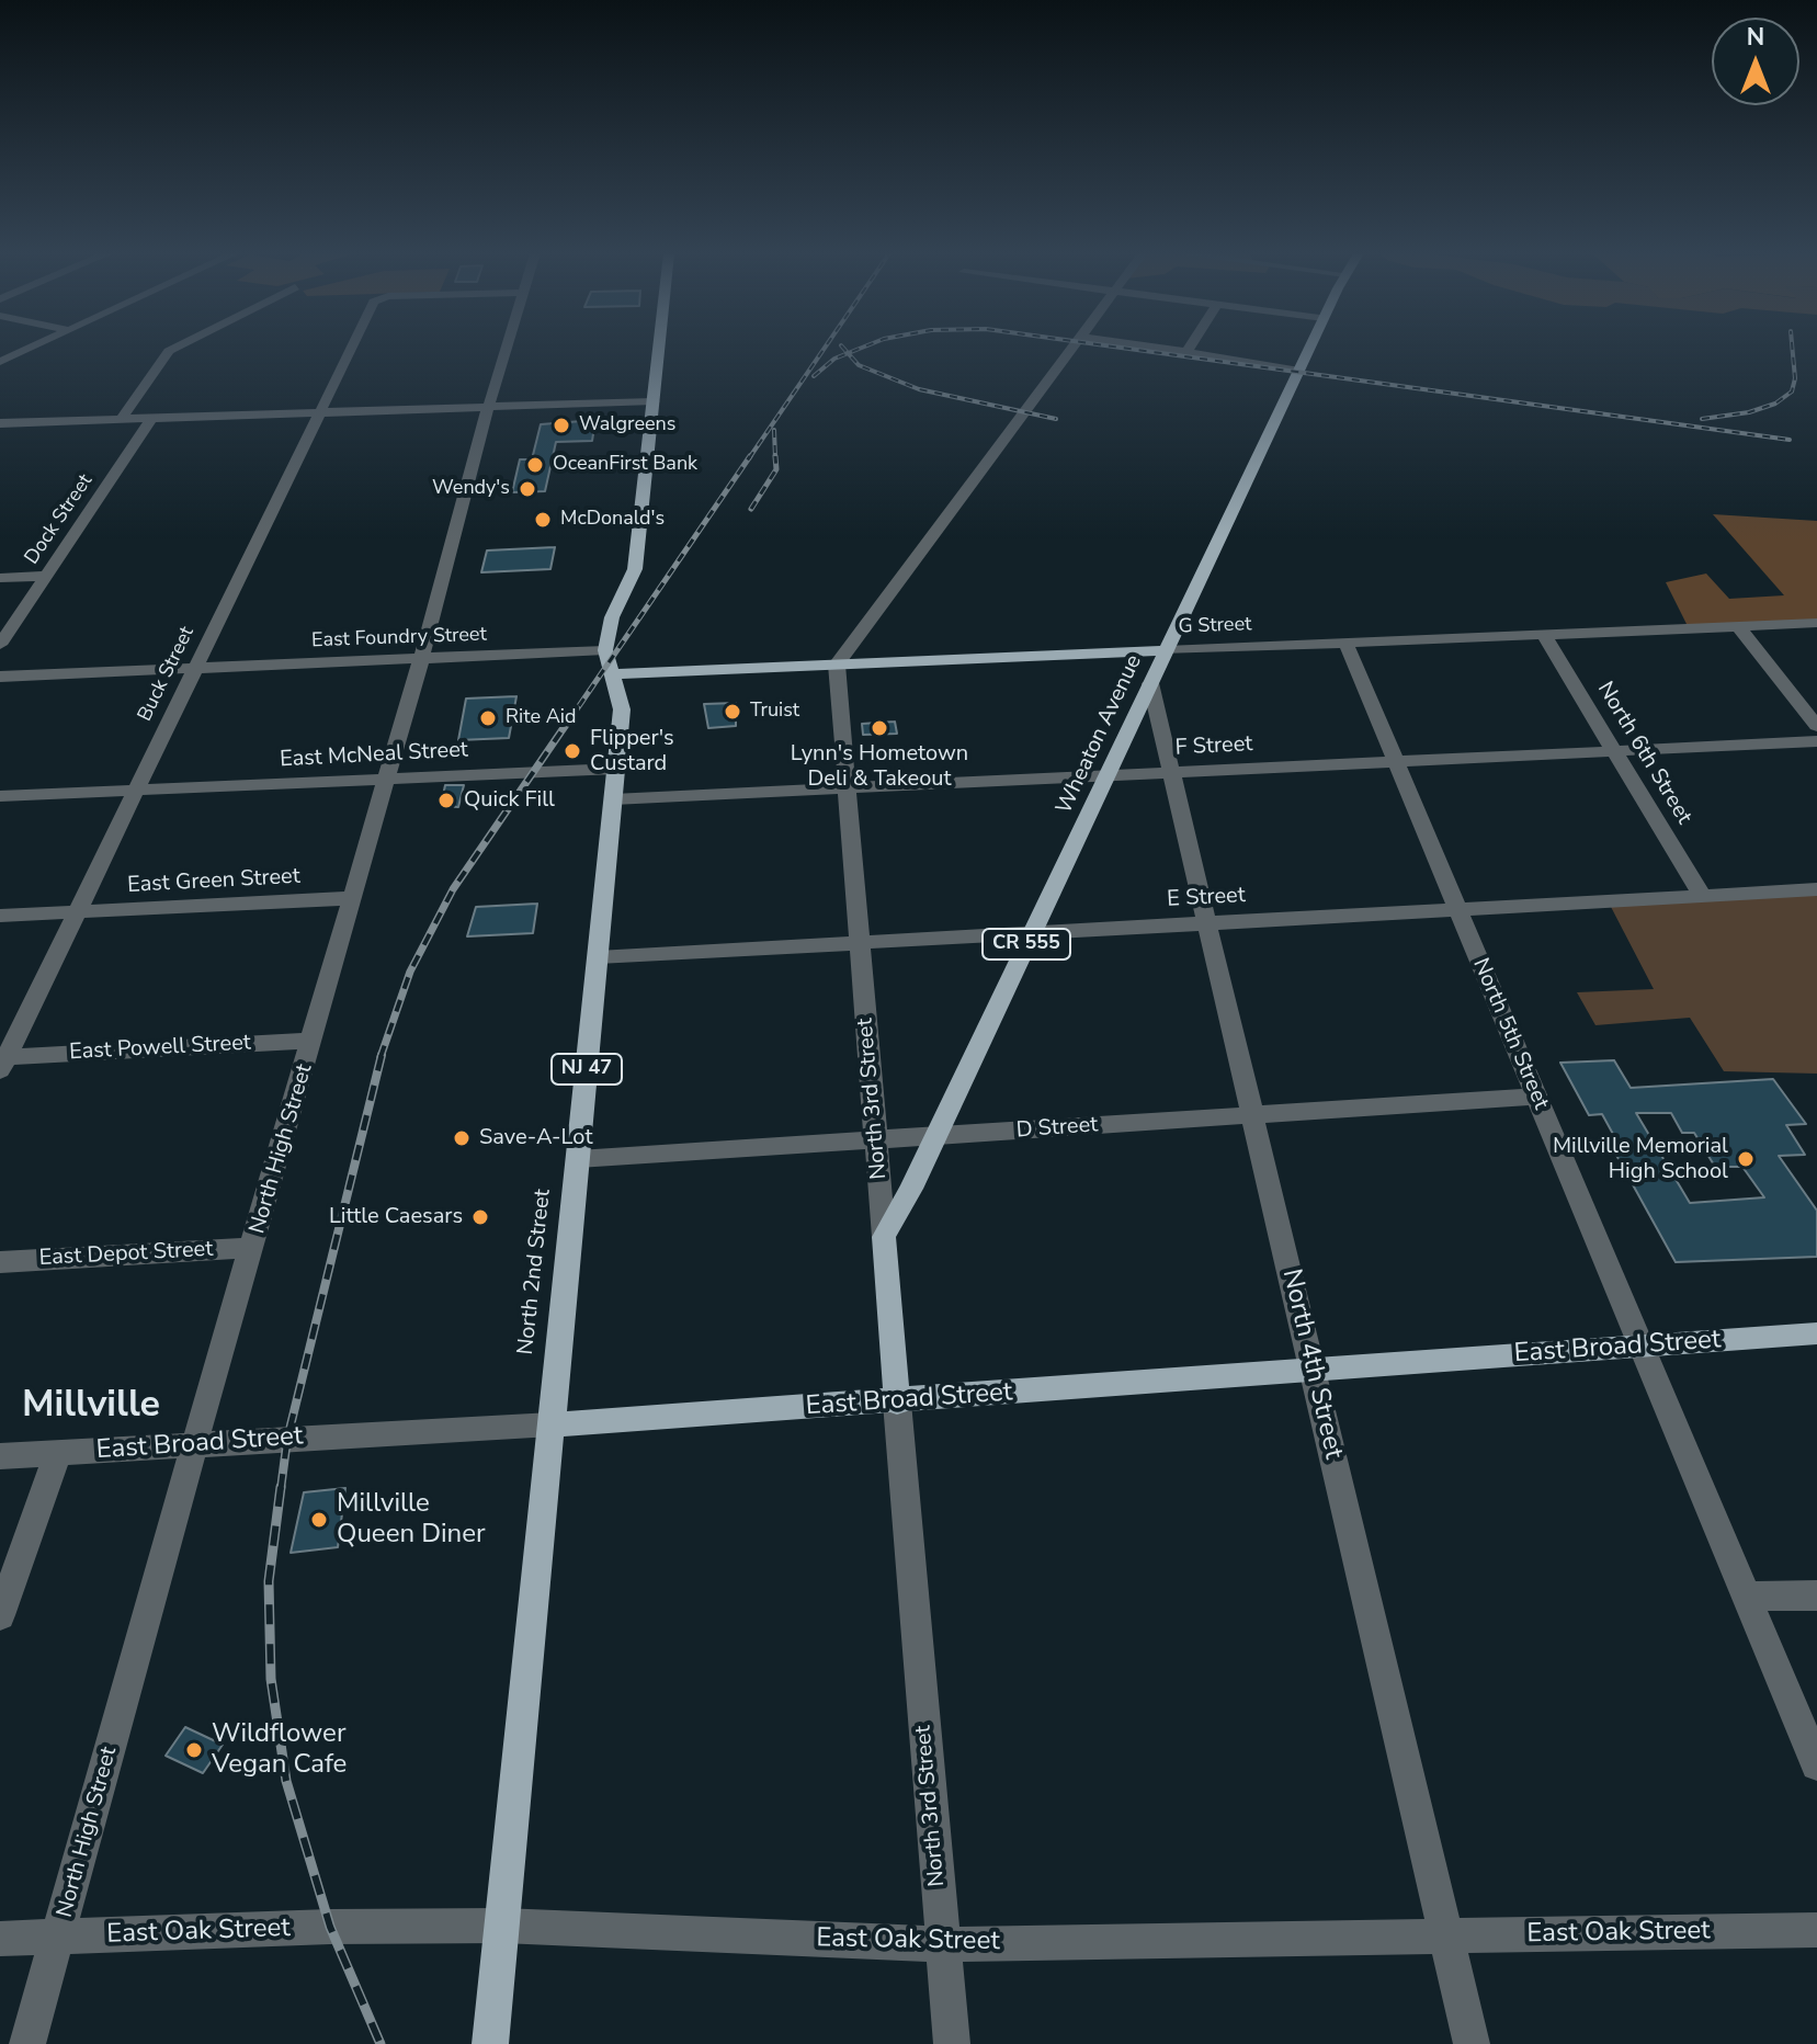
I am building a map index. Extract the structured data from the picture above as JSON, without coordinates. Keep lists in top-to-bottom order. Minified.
{"streets":{"main road":["G Street","Wheaton Avenue","CR 555","NJ 47","North 3rd Street","North 2nd Street","East Broad Street"],"street":["Dock Street","East Foundry Street","Buck Street","F Street","North 6th Street","East McNeal Street","East Green Street","E Street","North 5th Street","East Powell Street","D Street","North High Street","East Depot Street","North 4th Street","East Oak Street"]},"crossings":[["G Street","Wheaton Avenue"],["G Street","North 6th Street"],["G Street","North 5th Street"],["G Street","North 3rd Street"],["G Street","North 2nd Street"],["East Foundry Street","Buck Street"],["East Foundry Street","North High Street"],["East Foundry Street","North 2nd Street"],["Buck Street","East McNeal Street"],["Buck Street","East Green Street"],["Buck Street","East Powell Street"],["Wheaton Avenue","F Street"],["Wheaton Avenue","E Street"],["Wheaton Avenue","North 3rd Street"],["Wheaton Avenue","D Street"],["Wheaton Avenue","North 4th Street"],["F Street","North 6th Street"],["F Street","North 5th Street"],["F Street","North 3rd Street"],["F Street","North 2nd Street"],["F Street","North 4th Street"],["North 6th Street","E Street"],["East McNeal Street","North High Street"],["East McNeal Street","North 2nd Street"],["East Green Street","North High Street"],["E Street","North 5th Street"],["E Street","North 3rd Street"],["E Street","North 2nd Street"],["E Street","North 4th Street"],["North 5th Street","D Street"],["North 5th Street","East Broad Street"],["East Powell Street","North High Street"],["North 3rd Street","D Street"],["North 3rd Street","East Broad Street"],["North 3rd Street","East Oak Street"],["D Street","North 2nd Street"],["D Street","North 4th Street"],["North High Street","East Depot Street"],["North High Street","East Broad Street"],["North High Street","East Oak Street"],["North 2nd Street","East Broad Street"],["North 2nd Street","East Oak Street"],["East Broad Street","North 4th Street"],["North 4th Street","East Oak Street"]],"districts":["Millville"],"places":["Walgreens","OceanFirst Bank","Wendy's","McDonald's","Truist","Rite Aid","Lynn's Hometown Deli & Takeout","Flipper's Custard","Quick Fill","Save-A-Lot","Millville Memorial High School","Little Caesars","Millville Queen Diner","Wildflower Vegan Cafe"],"north":"top"}
